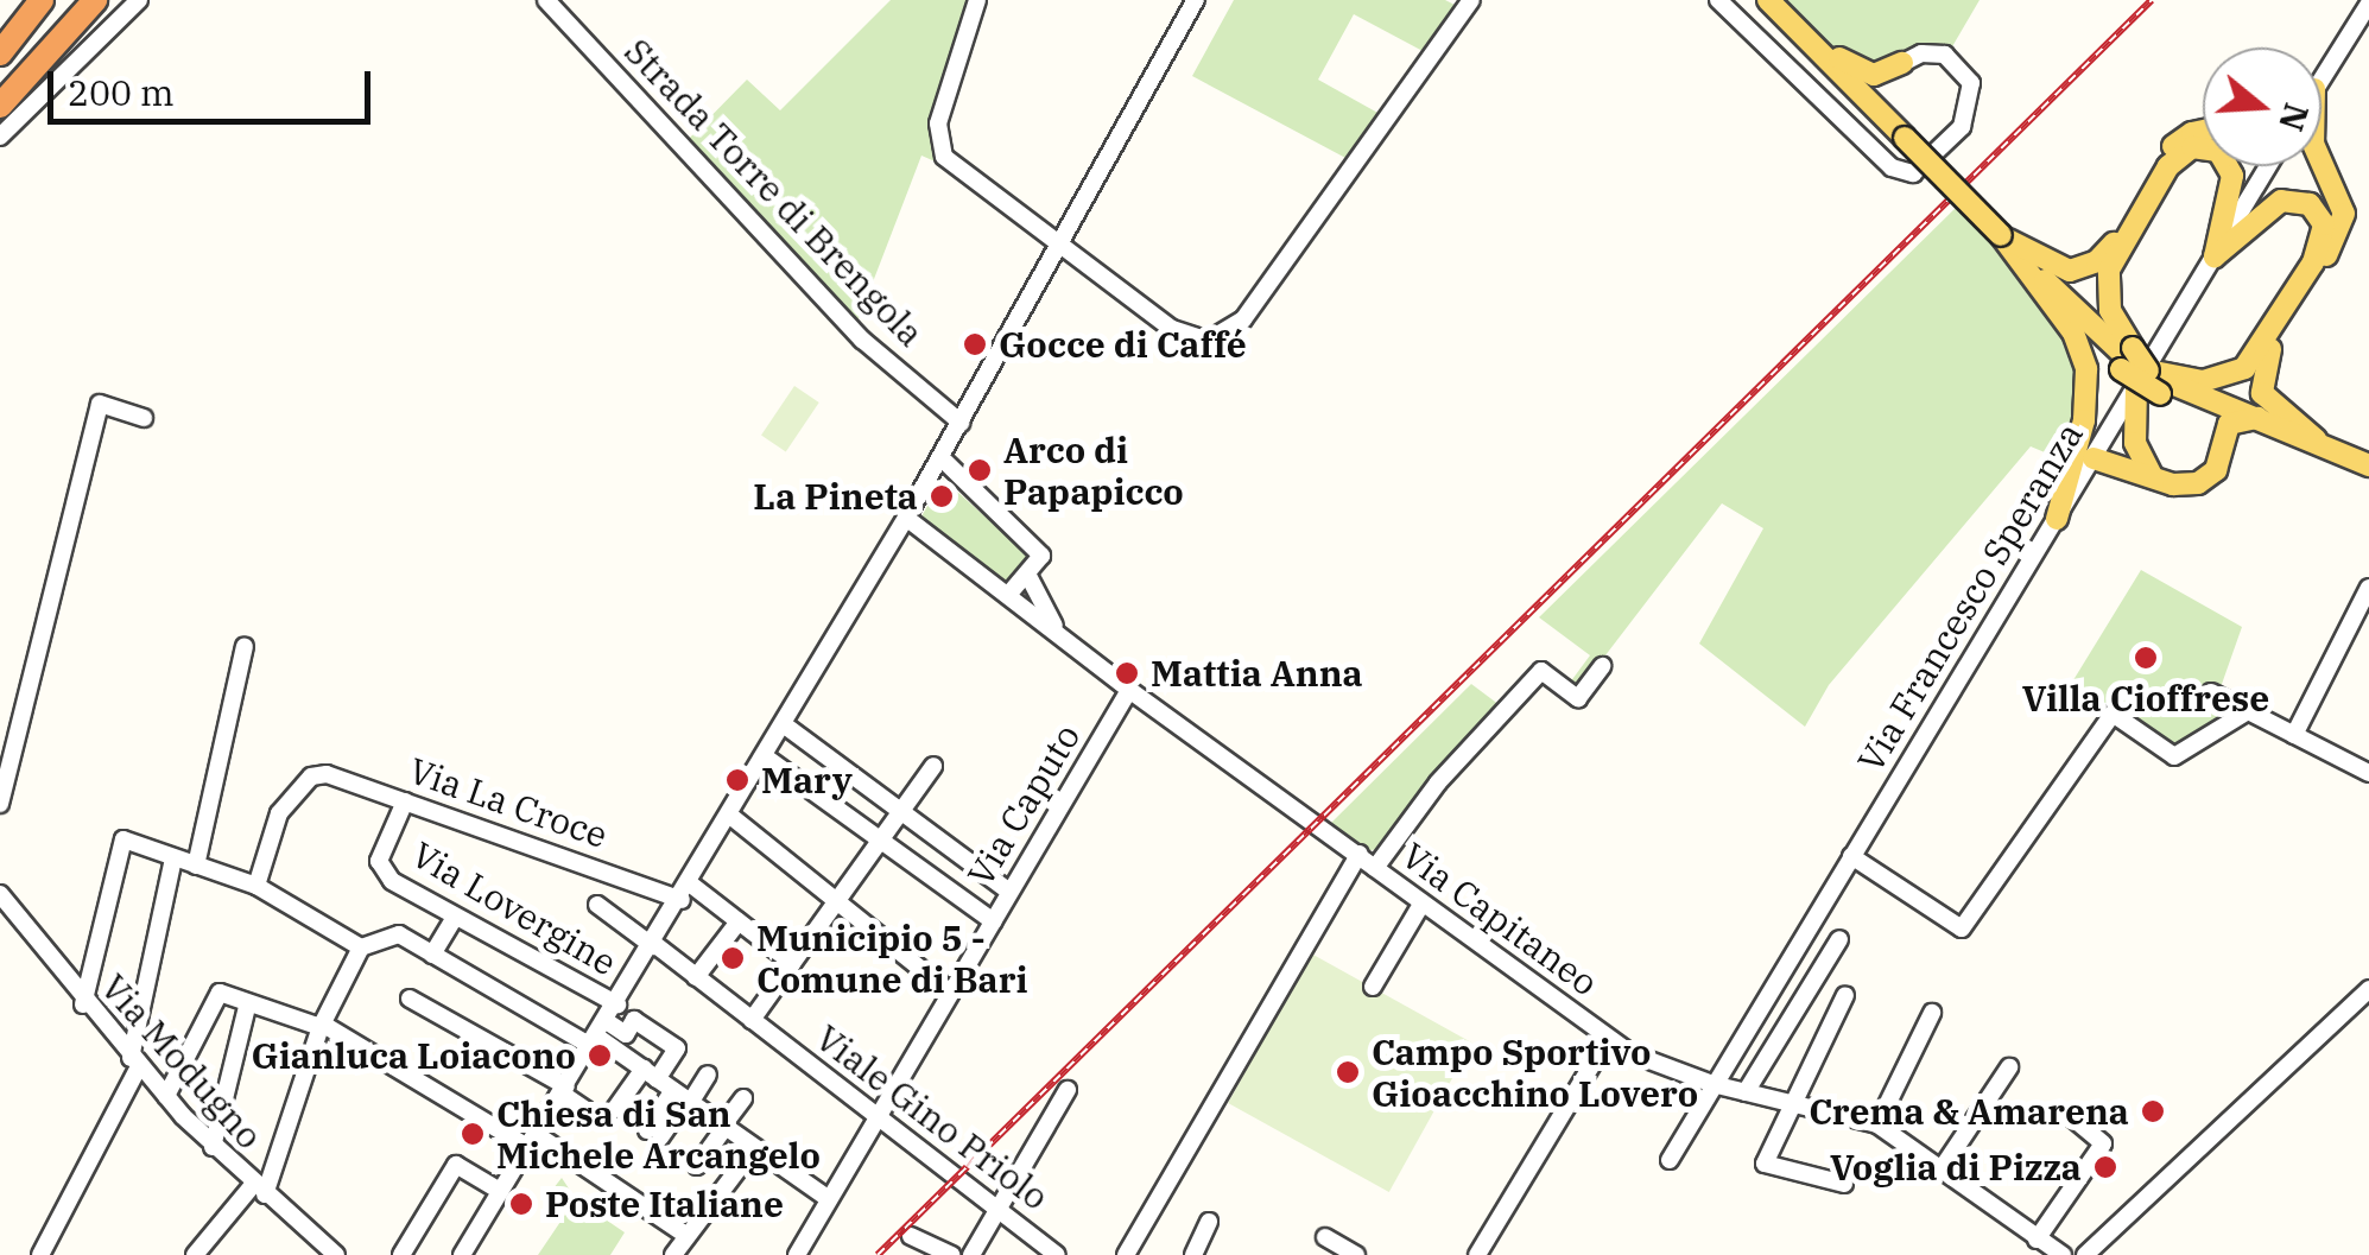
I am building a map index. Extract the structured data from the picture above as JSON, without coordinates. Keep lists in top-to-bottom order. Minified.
{"streets":{"street":["Strada Torre di Brengola","Via Francesco Speranza","Via La Croce","Via Caputo","Via Lovergine","Via Capitaneo","Via Modugno","Viale Gino Priolo"]},"crossings":[["Via Francesco Speranza","Via Capitaneo"],["Via La Croce","Via Lovergine"],["Via Caputo","Via Capitaneo"],["Via Caputo","Viale Gino Priolo"]],"places":["Gocce di Caffé","Arco di Papapicco","La Pineta","Villa Cioffrese","Mattia Anna","Mary","Municipio 5 - Comune di Bari","Gianluca Loiacono","Campo Sportivo Gioacchino Lovero","Crema & Amarena","Chiesa di San Michele Arcangelo","Voglia di Pizza","Poste Italiane"],"scale_bar":"200 m","north":"right"}
